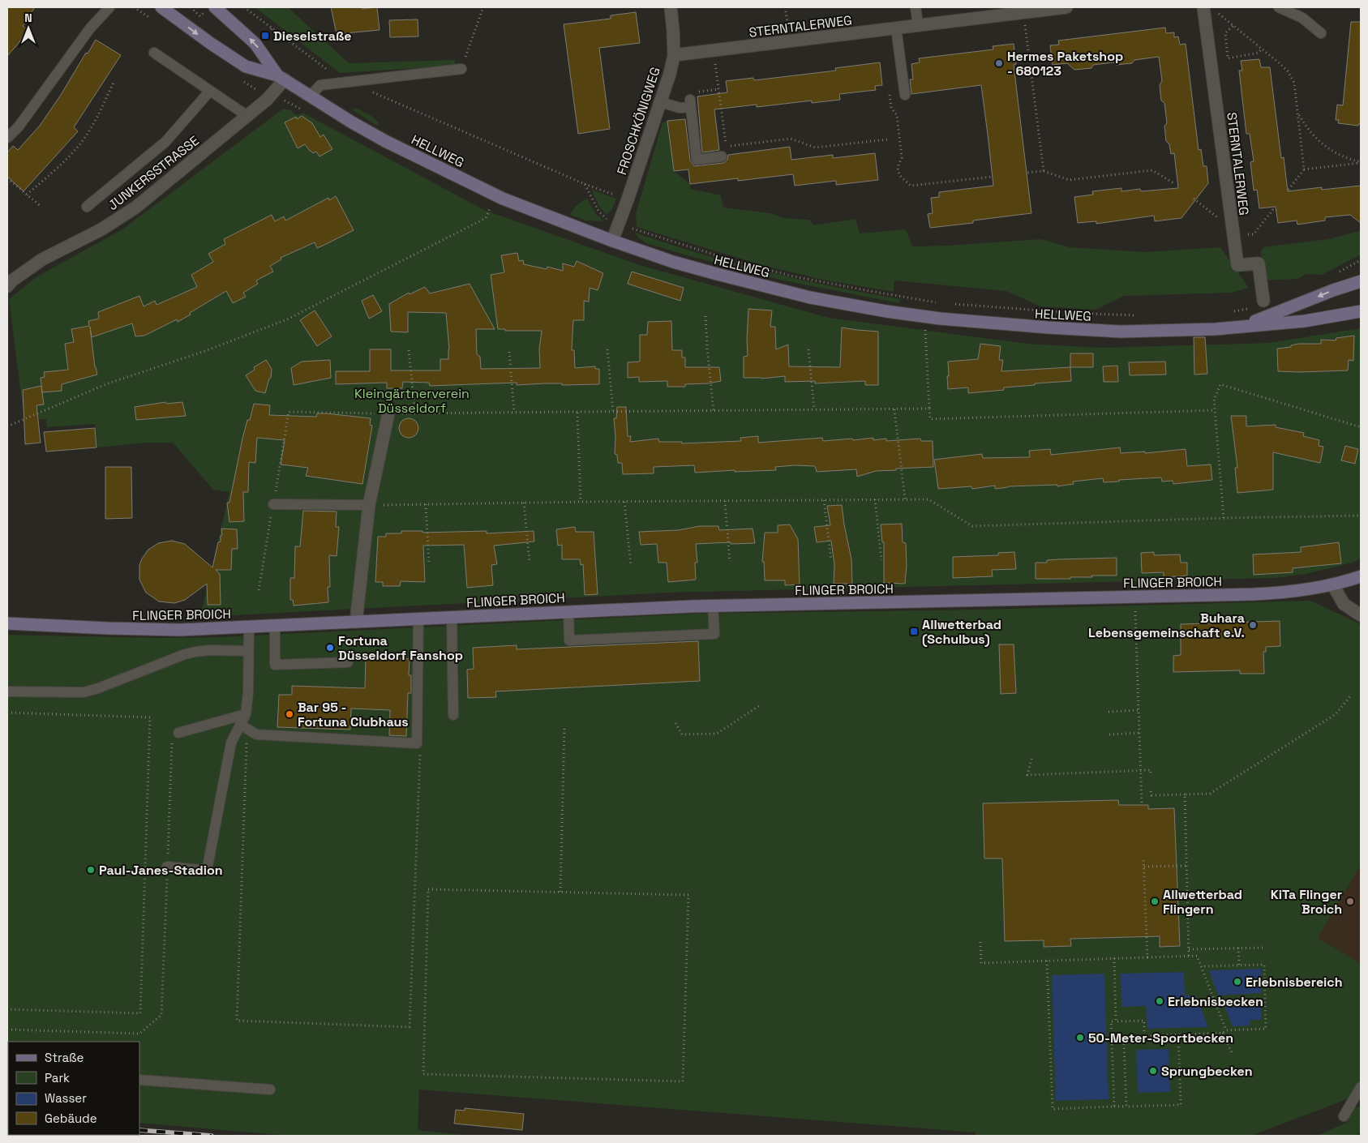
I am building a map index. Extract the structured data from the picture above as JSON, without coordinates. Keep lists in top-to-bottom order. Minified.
{"streets":{"main road":["HELLWEG","FLINGER BROICH"],"street":["STERNTALERWEG","FROSCHKÖNIGWEG","JUNKERSSTRASSE"]},"crossings":[["STERNTALERWEG","FROSCHKÖNIGWEG"],["FROSCHKÖNIGWEG","HELLWEG"],["HELLWEG","JUNKERSSTRASSE"]],"parks":["Kleingärtnerverein Düsseldorf"],"places":{"transit":["Dieselstraße","Allwetterbad (Schulbus)"],"other":["Hermes Paketshop - 680123","Buhara Lebensgemeinschaft e.V.","Fortuna Düsseldorf Fanshop","Bar 95 - Fortuna Clubhaus","Paul-Janes-Stadion","Allwetterbad Flingern","KiTa Flinger Broich","Erlebnisbereich","Erlebnisbecken","50-Meter-Sportbecken","Sprungbecken"]},"legend":["Straße","Park","Wasser","Gebäude"],"north":"top"}
